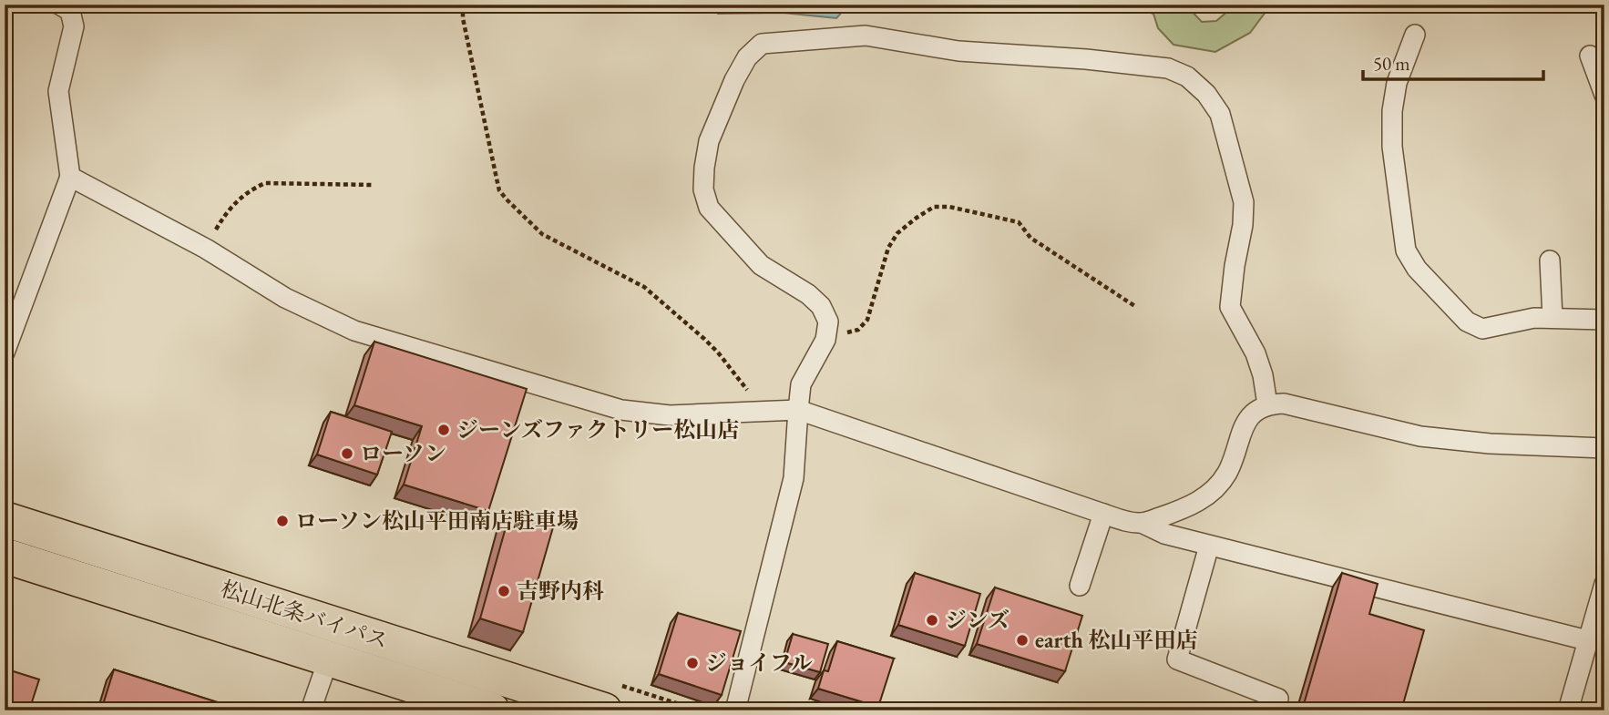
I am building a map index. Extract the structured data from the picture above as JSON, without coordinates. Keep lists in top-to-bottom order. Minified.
{"streets":{"highway":["松山北条バイパス"]},"places":["ジーンズファクトリー松山店","ローソン","ローソン松山平田南店駐車場","吉野内科","ジンズ","earth 松山平田店","ジョイフル"],"scale_bar":"50 m"}
